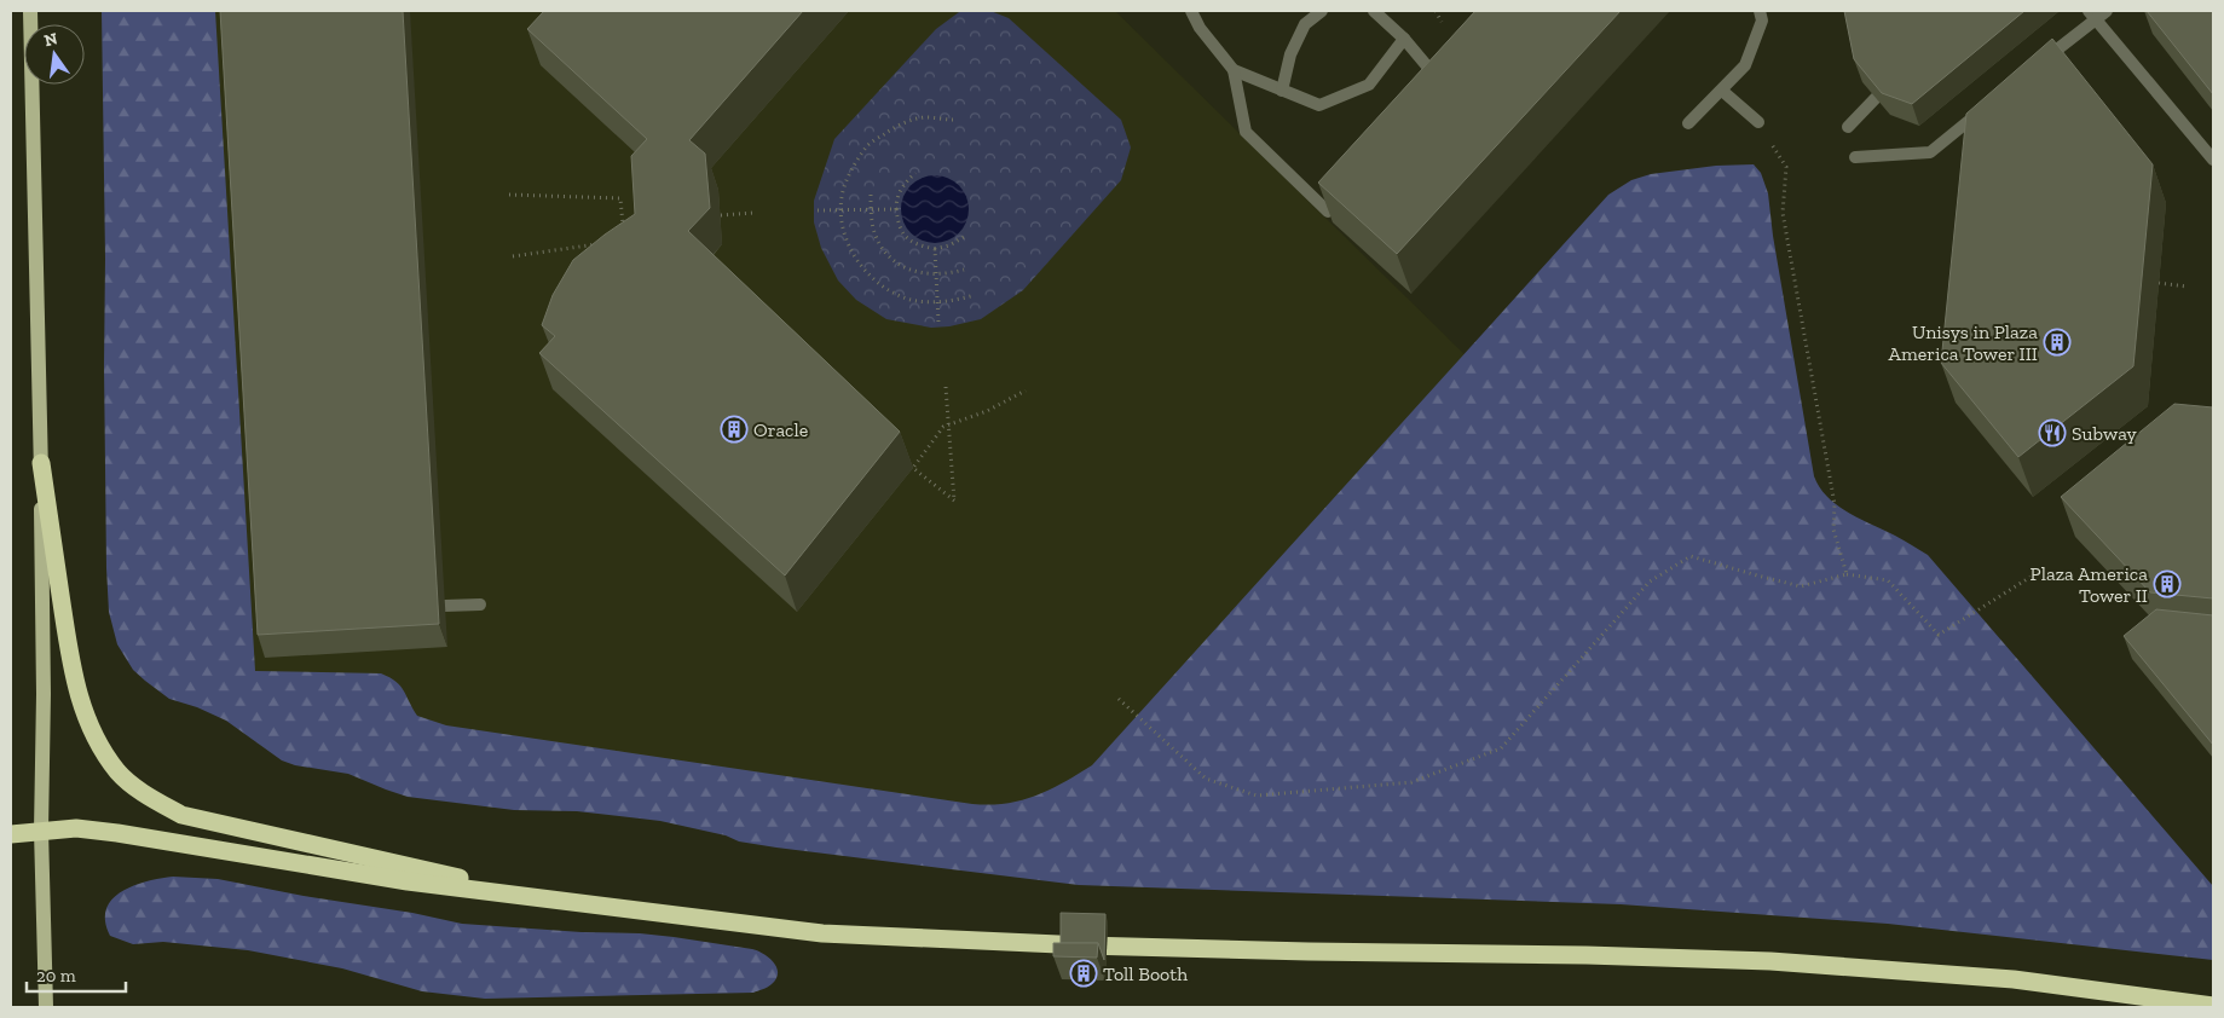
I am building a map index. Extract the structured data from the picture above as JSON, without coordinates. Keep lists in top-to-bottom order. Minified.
{"places":{"building":["Unisys in Plaza America Tower III","Oracle","Plaza America Tower II","Toll Booth"],"restaurant":["Subway"]},"scale_bar":"20 m","north":"top"}
